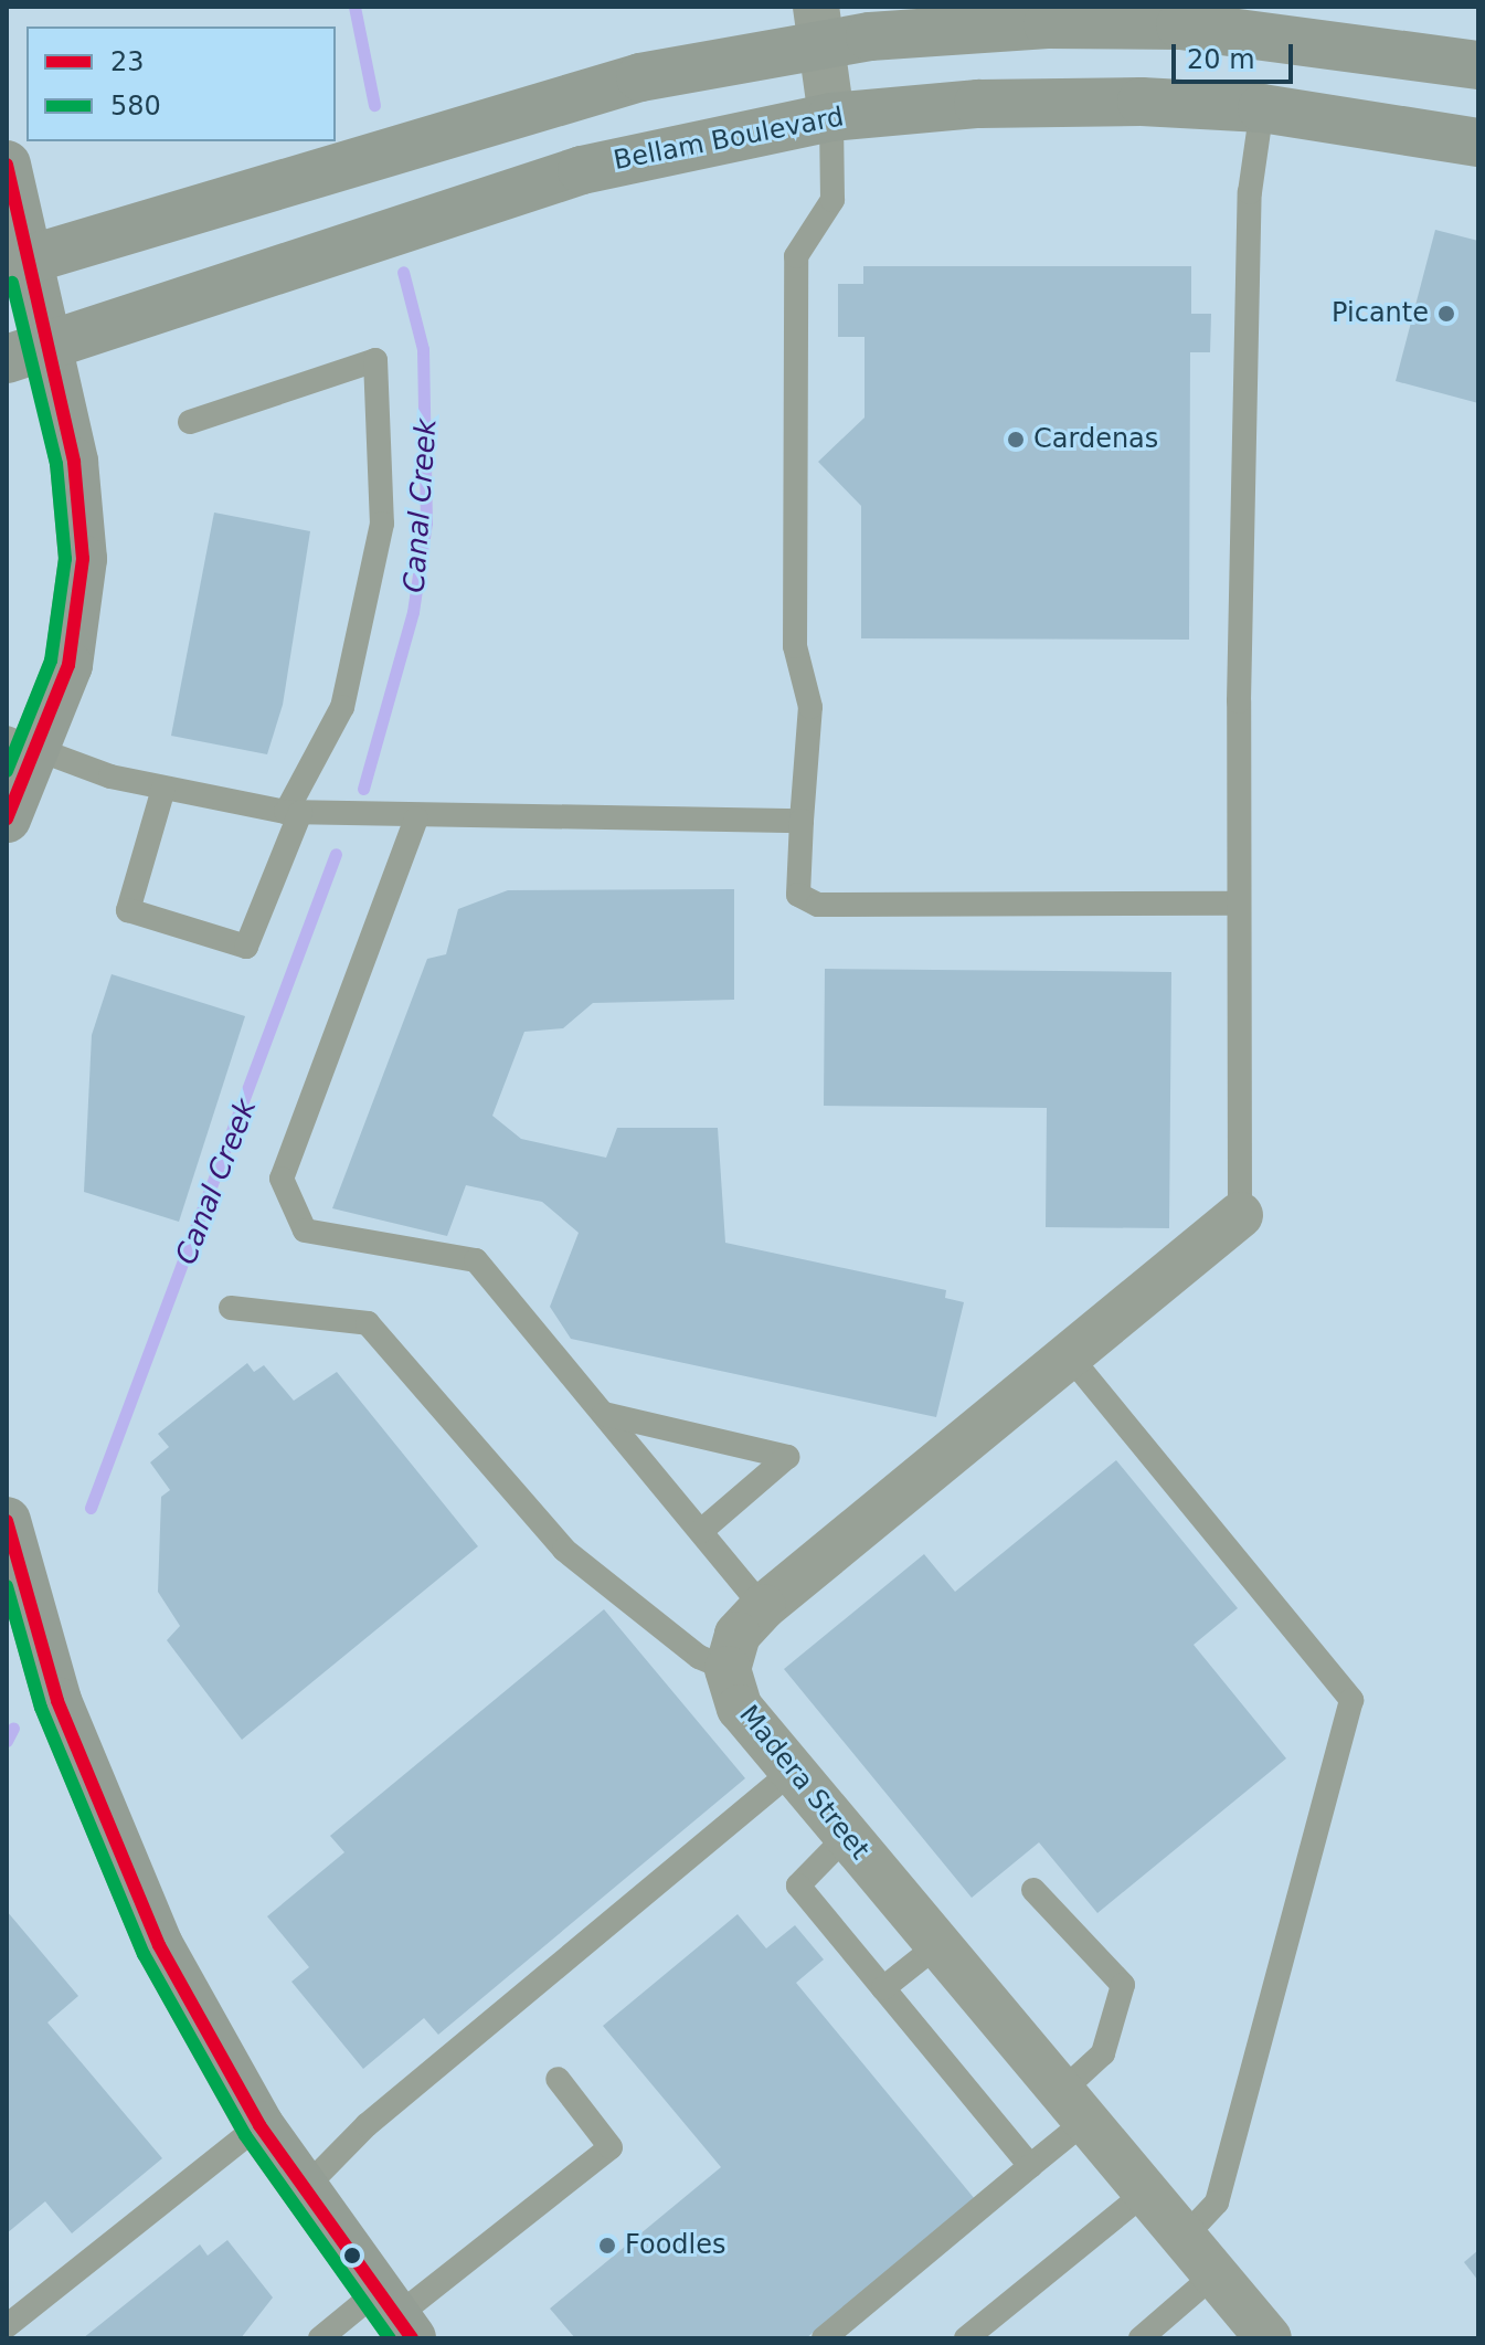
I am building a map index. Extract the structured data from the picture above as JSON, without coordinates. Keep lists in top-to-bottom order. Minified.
{"streets":{"street":["Bellam Boulevard","Madera Street"]},"water":["Canal Creek"],"places":["Picante","Cardenas","Foodles"],"lines":["transit line 23","transit line 580"],"legend":["23","580"],"scale_bar":"20 m"}
